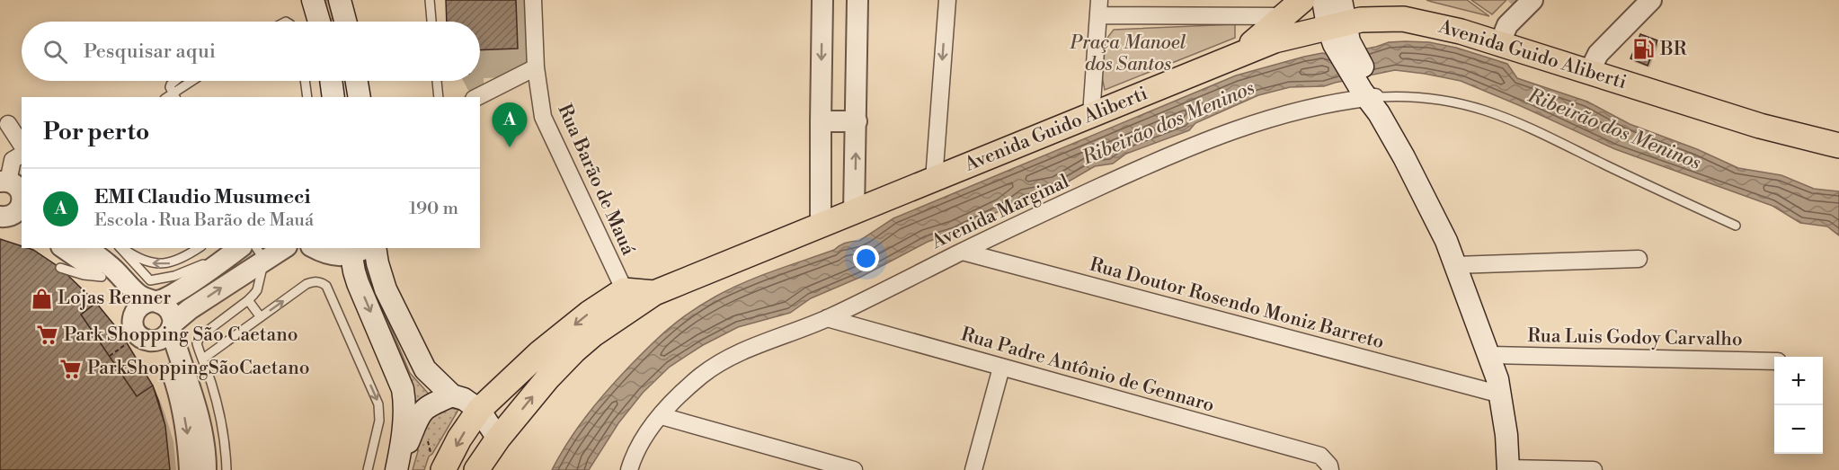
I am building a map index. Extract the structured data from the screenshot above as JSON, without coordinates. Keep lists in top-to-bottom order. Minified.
{"streets":{"main road":["Avenida Guido Aliberti"],"street":["Rua Barão de Mauá","Avenida Marginal","Rua Doutor Rosendo Moniz Barreto","Rua Luis Godoy Carvalho","Rua Padre Antônio de Gennaro"]},"crossings":[["Avenida Guido Aliberti","Rua Barão de Mauá"],["Avenida Marginal","Rua Doutor Rosendo Moniz Barreto"],["Avenida Marginal","Rua Padre Antônio de Gennaro"]],"water":["Ribeirão dos Meninos"],"parks":["Praça Manoel dos Santos"],"places":{"fuel station":["BR"],"shop":["Lojas Renner"],"supermarket":["Park Shopping São Caetano","ParkShoppingSãoCaetano"]},"page":{"search":"Pesquisar aqui","heading":"Por perto","pins":"A","list":[{"mark":"A","name":"EMI Claudio Musumeci","note":"Escola · Rua Barão de Mauá","value":"190 m"}],"map_buttons":["+","−"]}}
